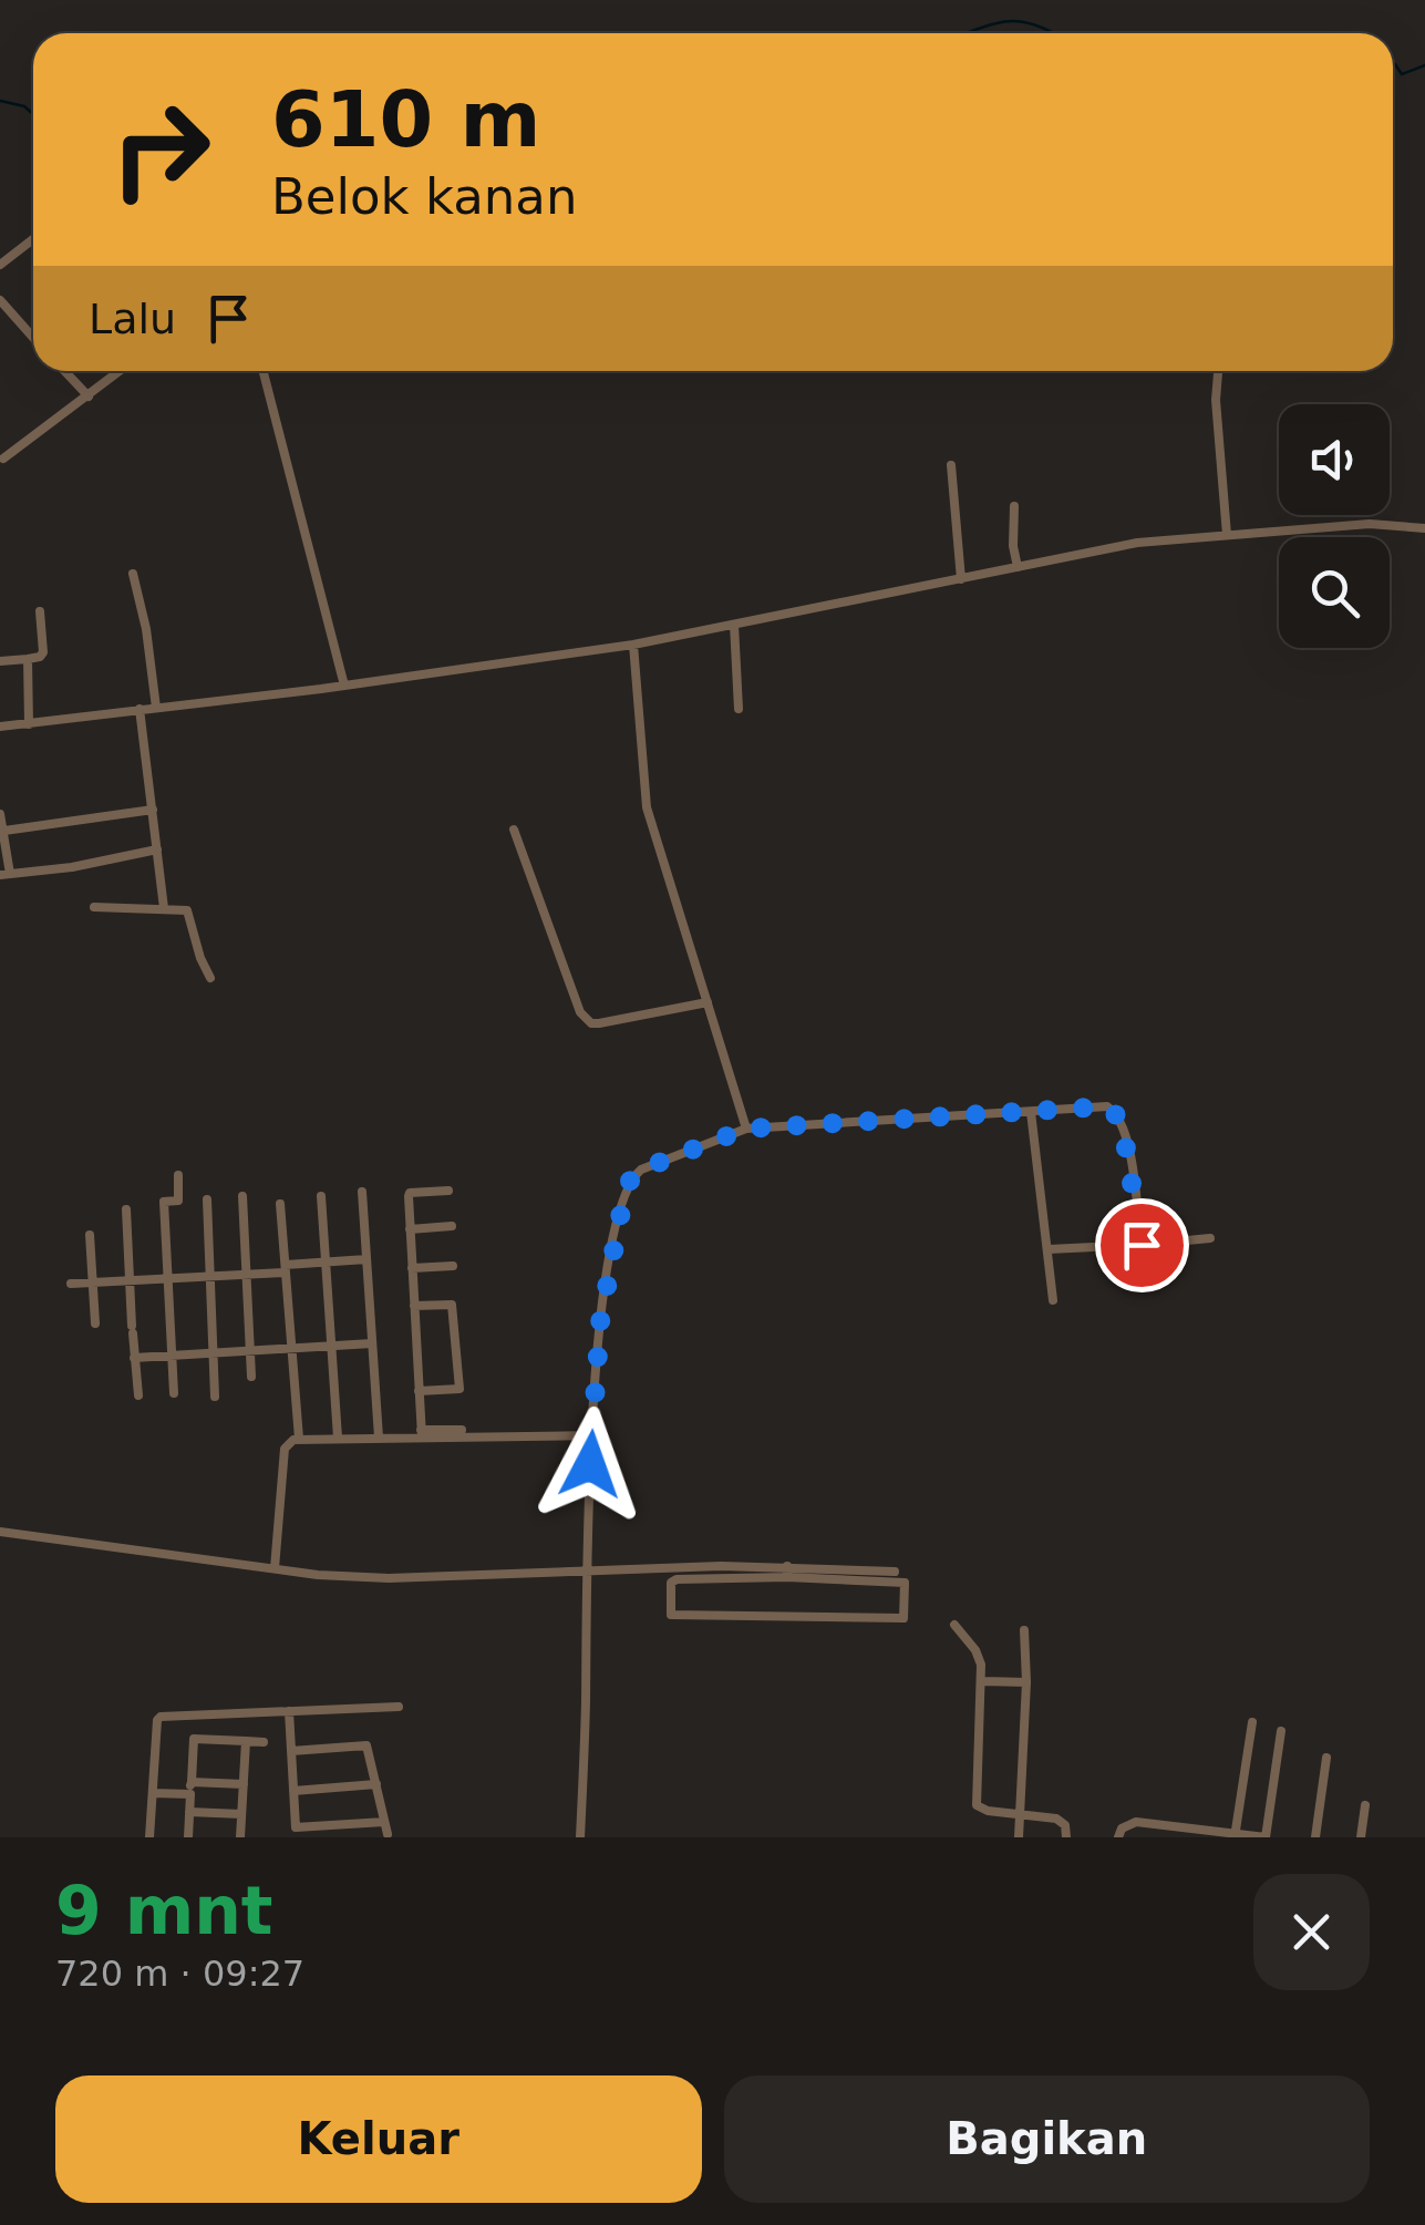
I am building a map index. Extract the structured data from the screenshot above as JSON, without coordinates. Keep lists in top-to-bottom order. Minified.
{"page":{"turn":["610 m","Belok kanan"],"then":"Lalu","heading":["9 mnt","720 m · 09:27"],"buttons":["Keluar","Bagikan"]}}
